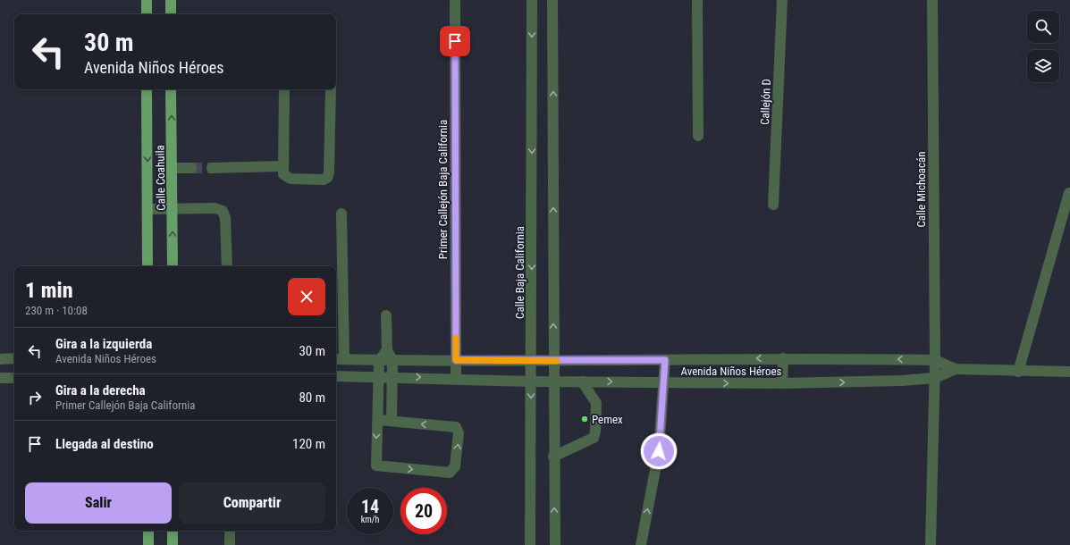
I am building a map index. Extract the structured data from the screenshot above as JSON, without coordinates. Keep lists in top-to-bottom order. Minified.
{"streets":{"main road":["Calle Coahuila"],"street":["Callejón D","Primer Callejón Baja California","Calle Michoacán","Calle Baja California","Avenida Niños Héroes"]},"crossings":[["Primer Callejón Baja California","Avenida Niños Héroes"],["Calle Michoacán","Avenida Niños Héroes"],["Calle Baja California","Avenida Niños Héroes"]],"places":["Pemex"],"page":{"turn":["30 m","Avenida Niños Héroes"],"heading":["1 min","230 m · 10:08"],"list":[{"name":"Gira a la izquierda","note":"Avenida Niños Héroes","value":"30 m"},{"name":"Gira a la derecha","note":"Primer Callejón Baja California","value":"80 m"},{"name":"Llegada al destino","value":"120 m"}],"buttons":["Salir","Compartir"],"speed":"14 km/h","limit":"20"}}
